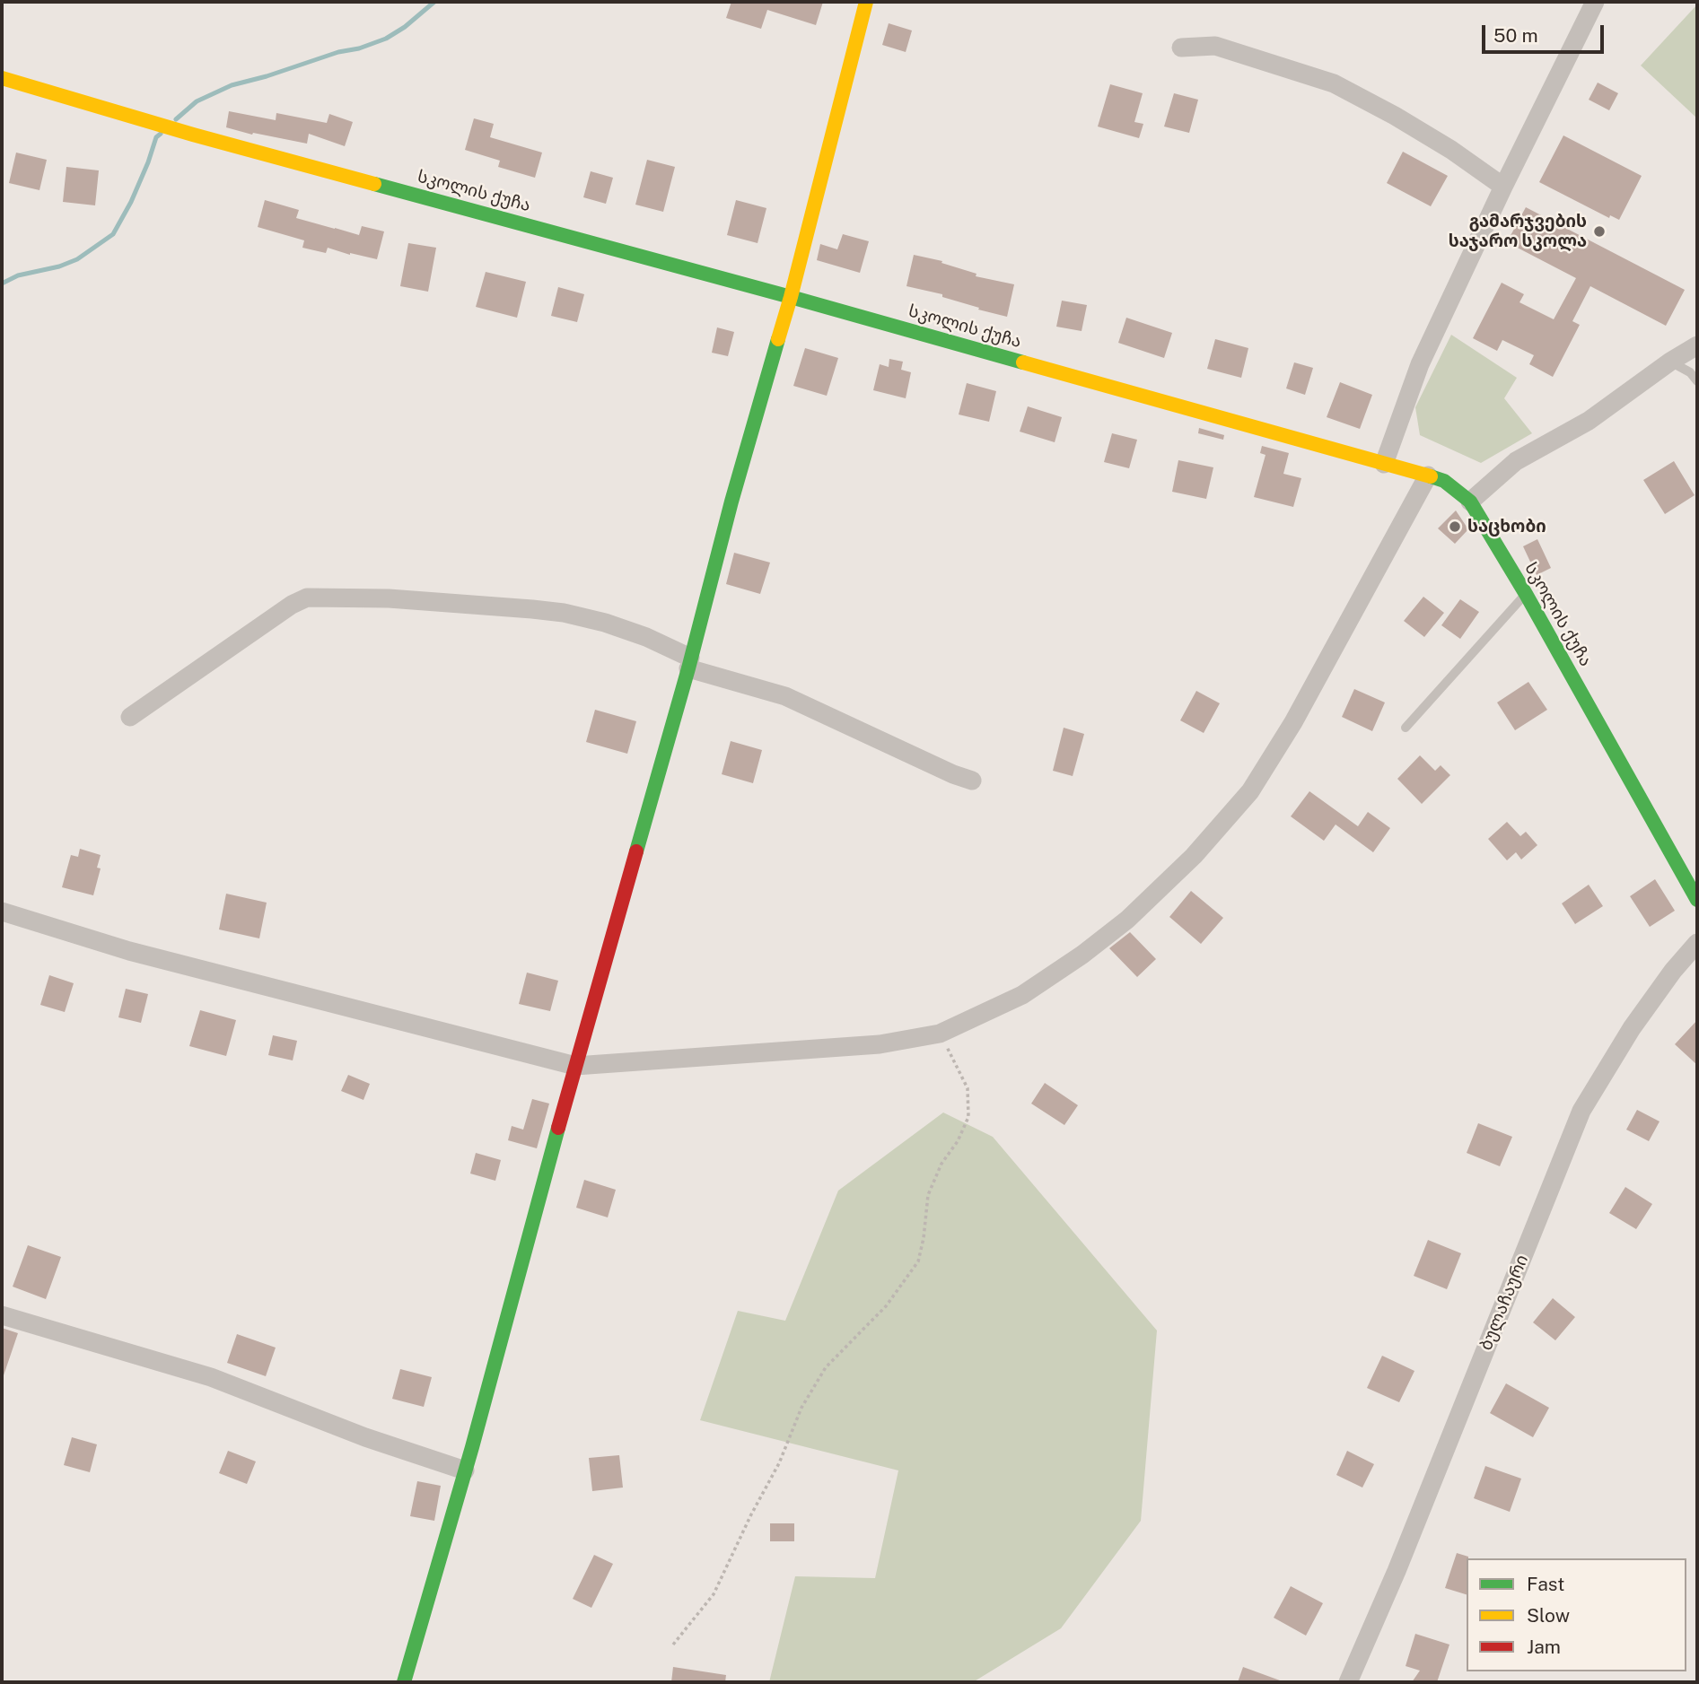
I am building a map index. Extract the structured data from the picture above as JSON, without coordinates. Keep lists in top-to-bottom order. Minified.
{"streets":{"street":["სკოლის ქუჩა","ბულაჩაური"]},"places":["გამარჯვების საჯარო სკოლა","საცხობი"],"legend":["Fast","Slow","Jam"],"scale_bar":"50 m"}
